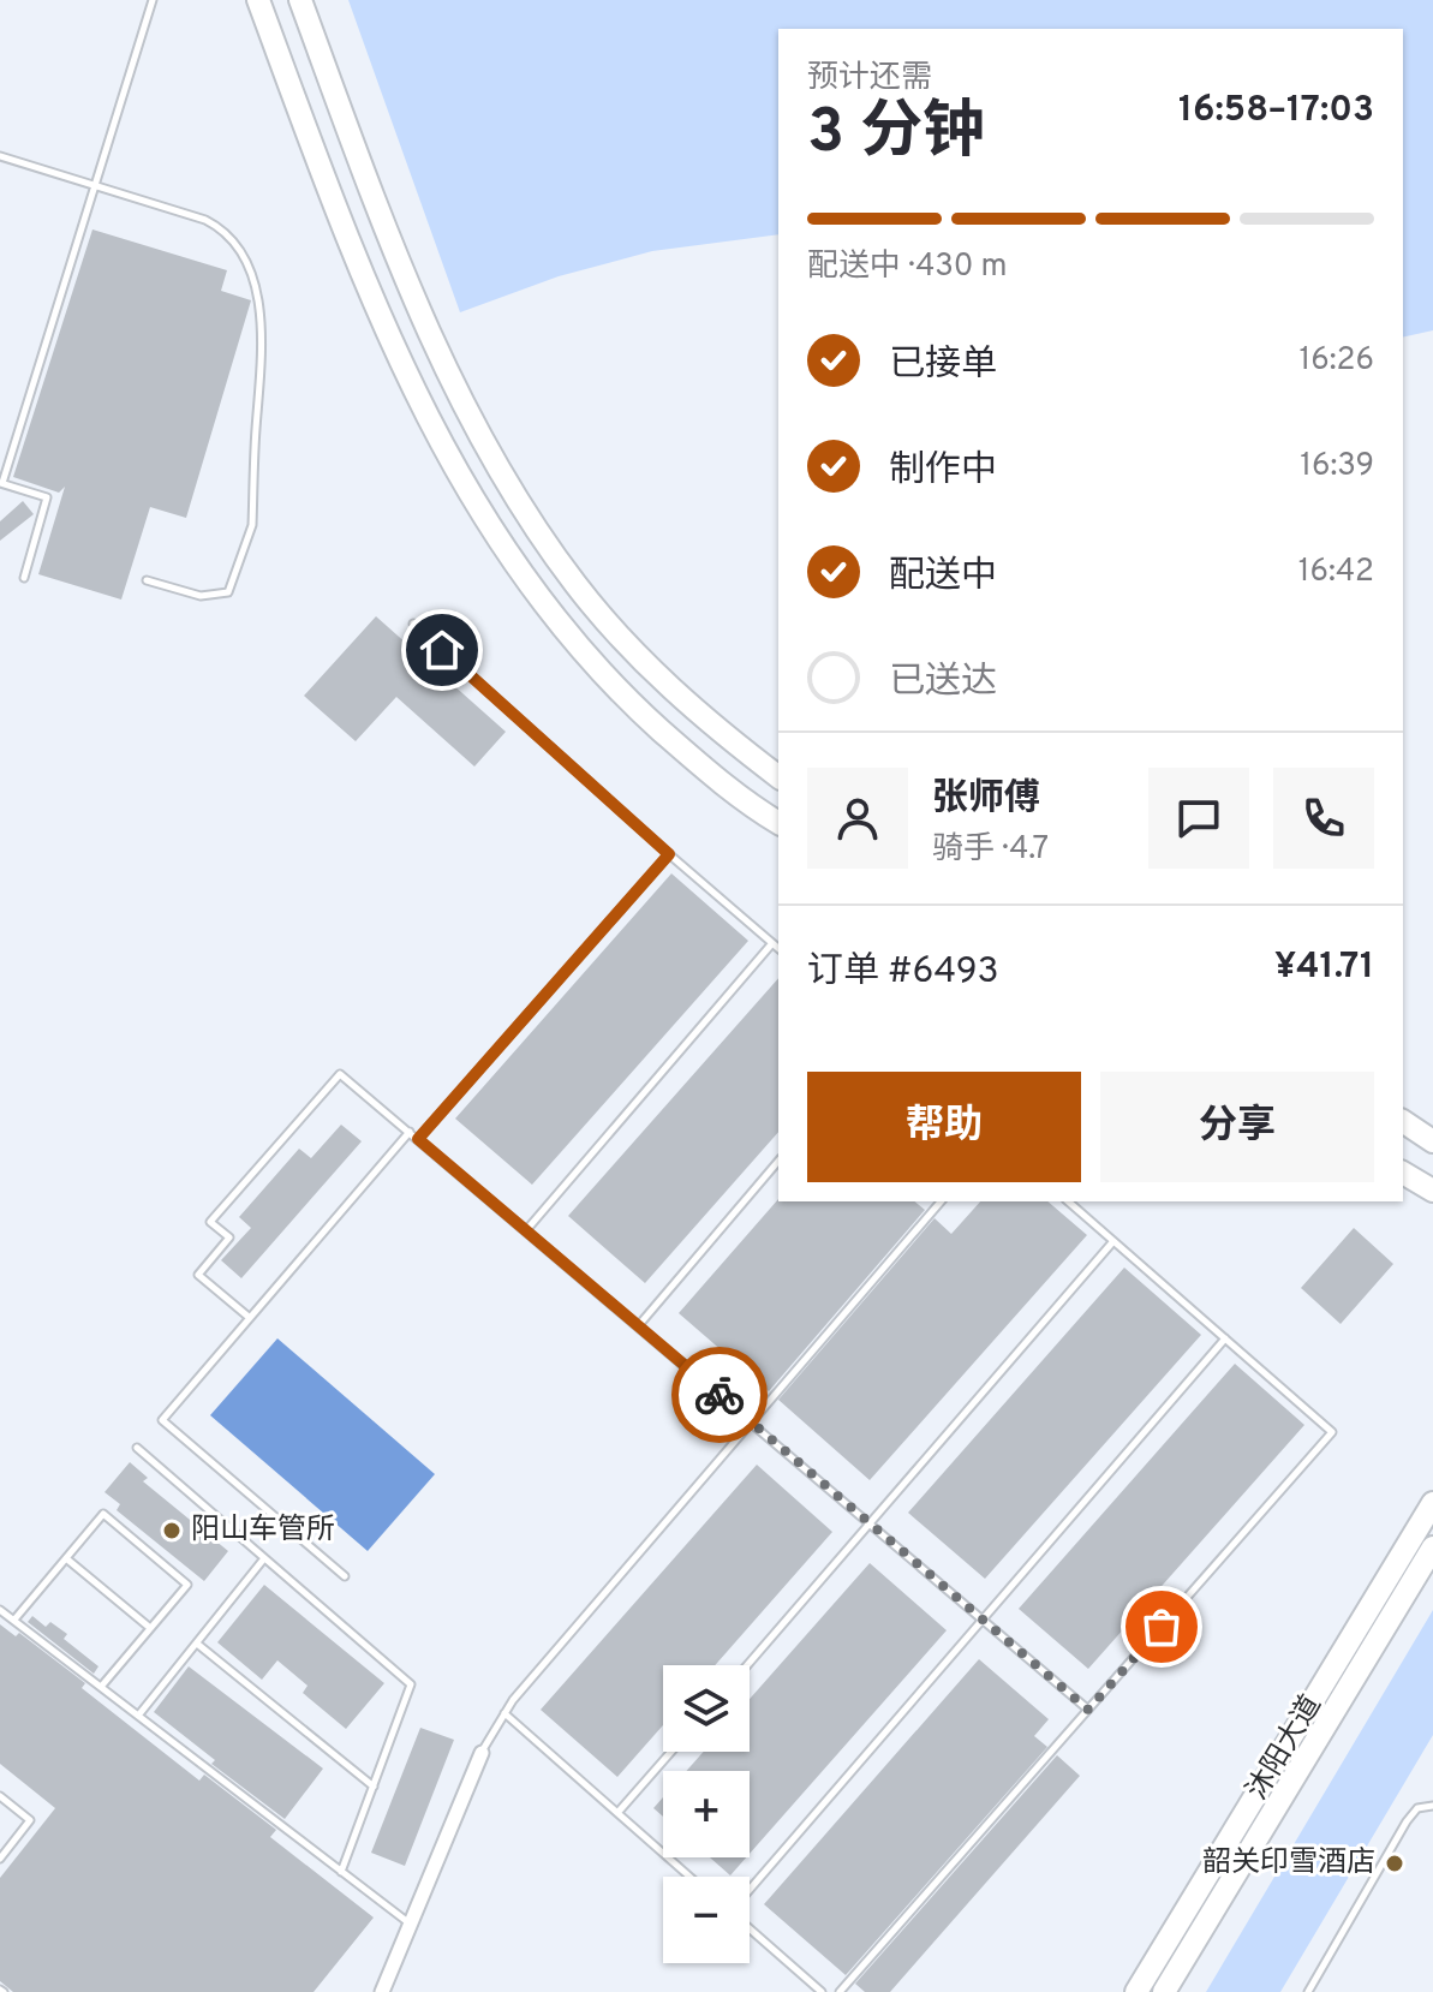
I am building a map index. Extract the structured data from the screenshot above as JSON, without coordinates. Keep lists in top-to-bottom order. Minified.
{"streets":{"main road":["沐阳大道"]},"places":["阳山车管所","韶关印雪酒店"],"page":{"heading":["3 分钟","预计还需","16:58–17:03"],"panel":["张师傅","骑手 · 4.7","订单 #6493","¥41.71"],"bar":"配送中 · 430 m","list":[["已接单","16:26"],["制作中","16:39"],["配送中","16:42"],"已送达"],"buttons":["帮助","分享"],"map_buttons":["+","−"]}}
